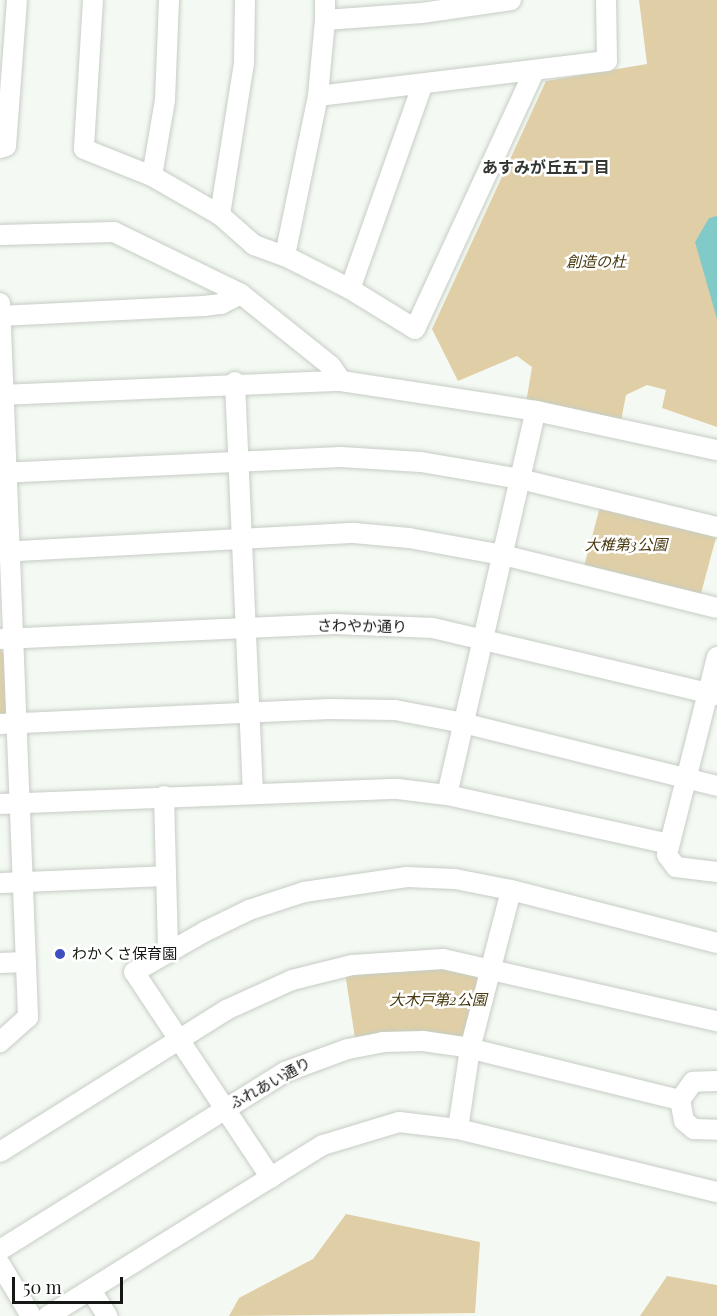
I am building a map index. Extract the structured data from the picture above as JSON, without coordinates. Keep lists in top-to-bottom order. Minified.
{"streets":{"street":["さわやか通り","ふれあい通り"]},"districts":["あすみが丘五丁目"],"parks":["創造の杜","大椎第3公園","大木戸第2公園"],"places":["わかくさ保育園"],"scale_bar":"50 m"}
